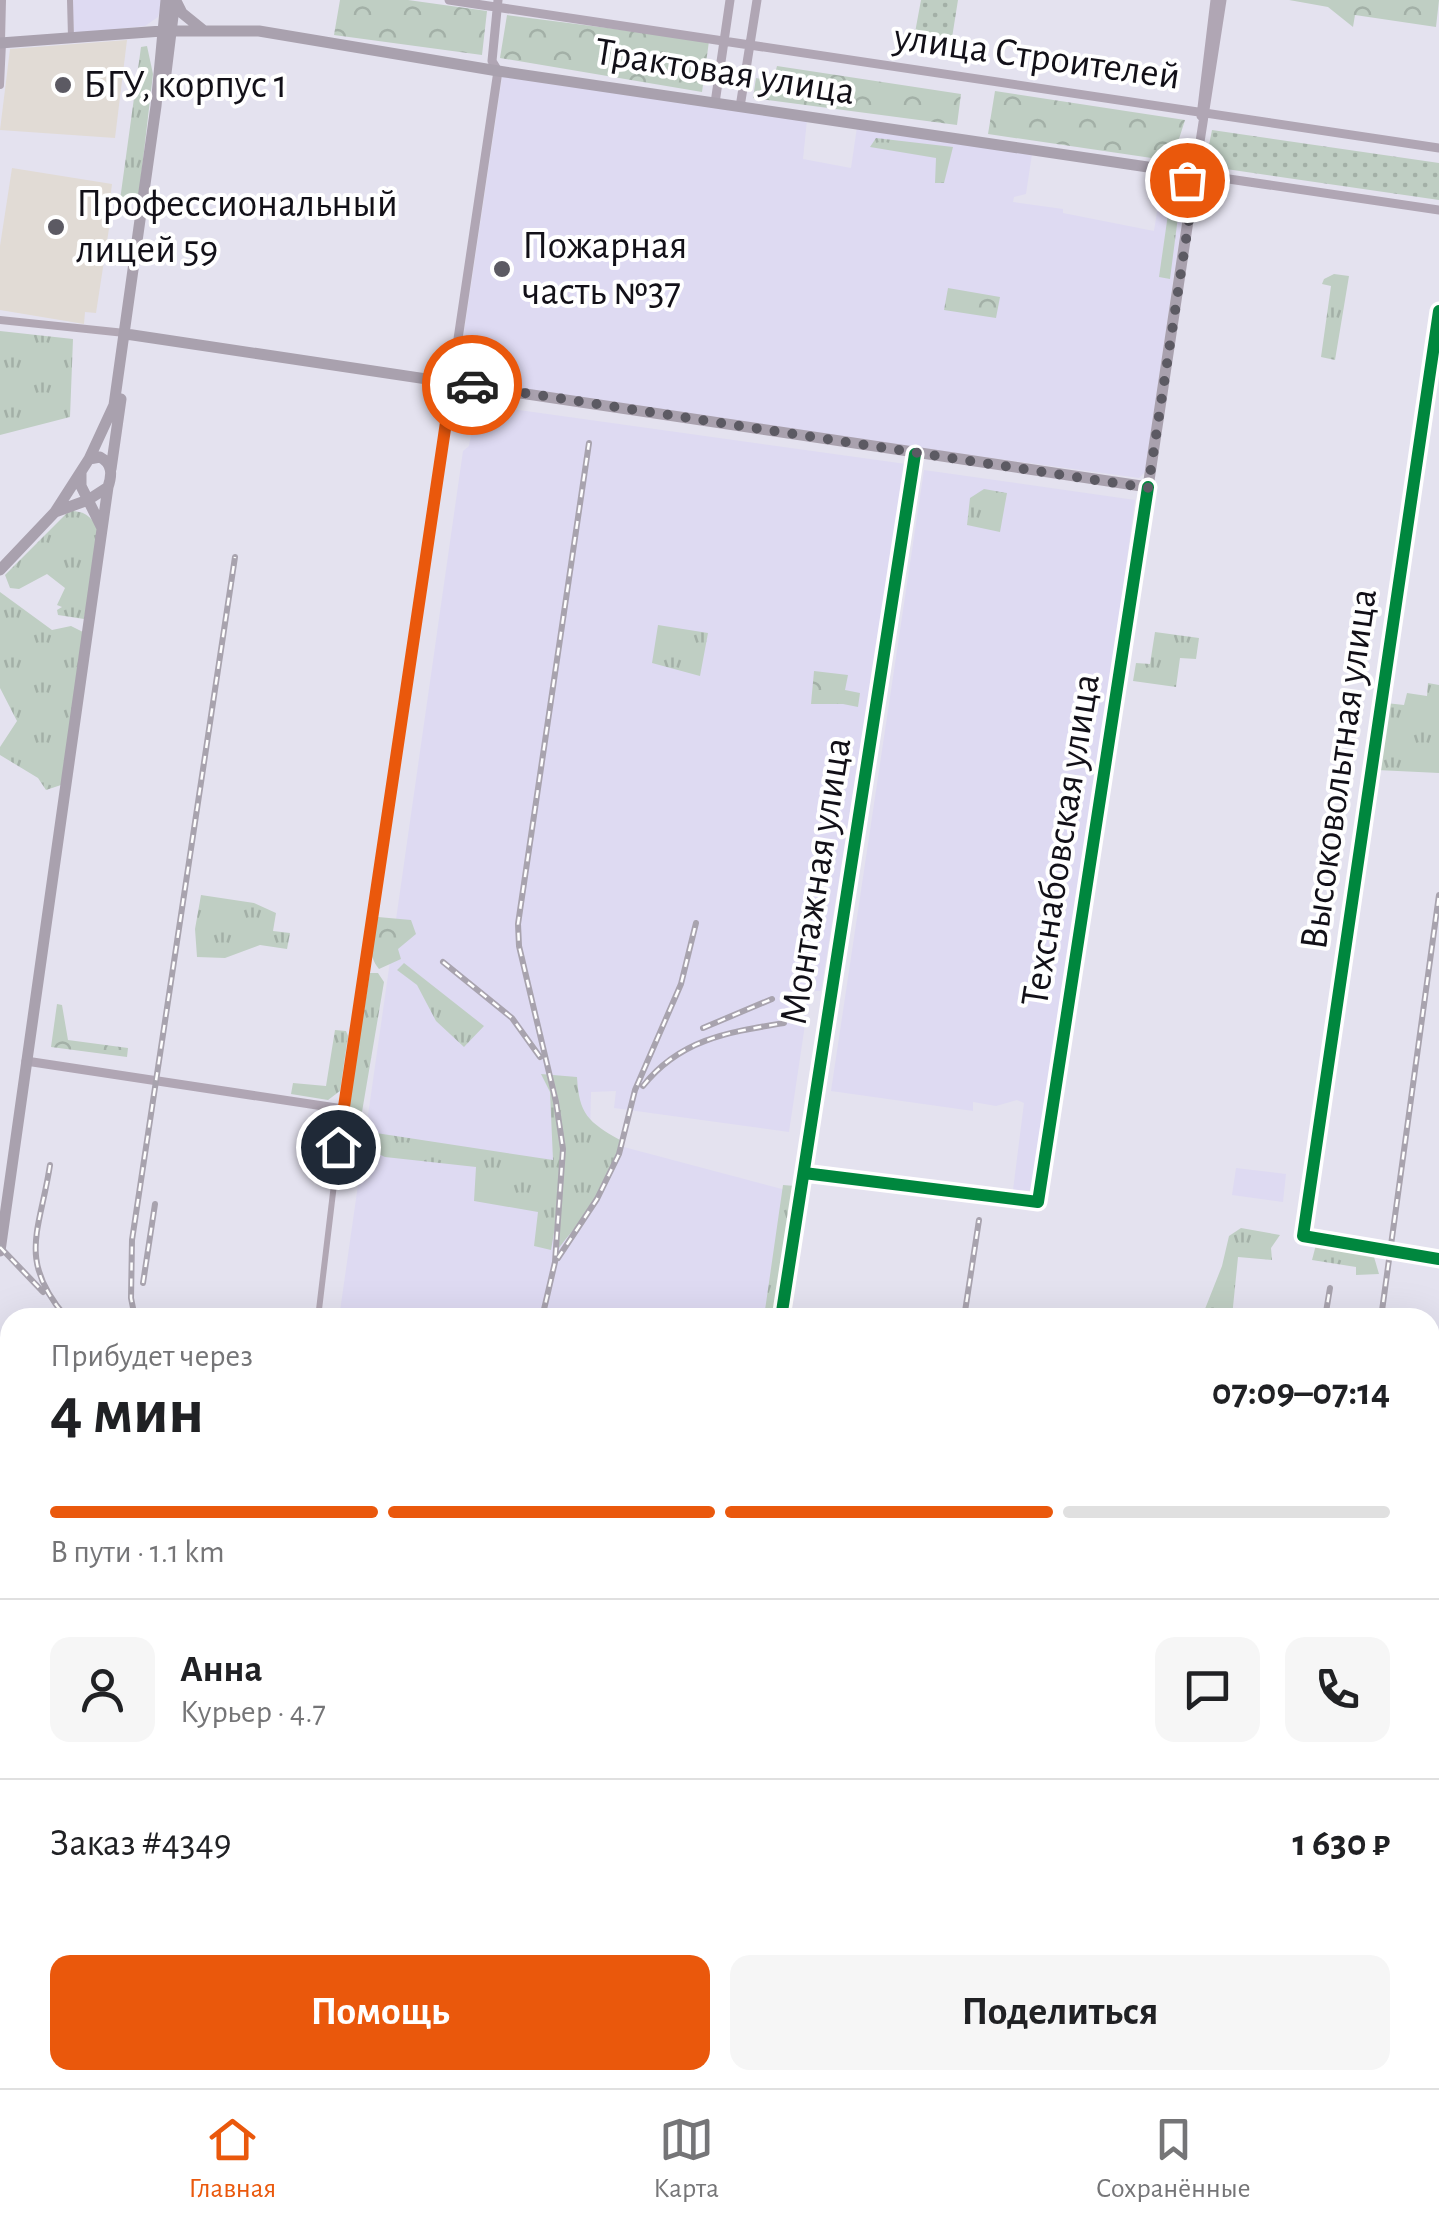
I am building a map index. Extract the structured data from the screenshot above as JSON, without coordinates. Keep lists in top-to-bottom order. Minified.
{"streets":{"main road":["улица Строителей","Трактовая улица","Техснабовская улица"],"street":["Высоковольтная улица","Монтажная улица"]},"crossings":[["Трактовая улица","Техснабовская улица"],["Техснабовская улица","Монтажная улица"]],"places":["БГУ, корпус 1","Профессиональный лицей 59","Пожарная часть №37"],"page":{"heading":["4 мин","Прибудет через","07:09–07:14"],"panel":["Анна","Курьер · 4.7","Заказ #4349","1 630 ₽"],"bar":"В пути · 1.1 km","buttons":["Помощь","Поделиться"],"tabs":["Главная","Карта","Сохранённые"]}}
